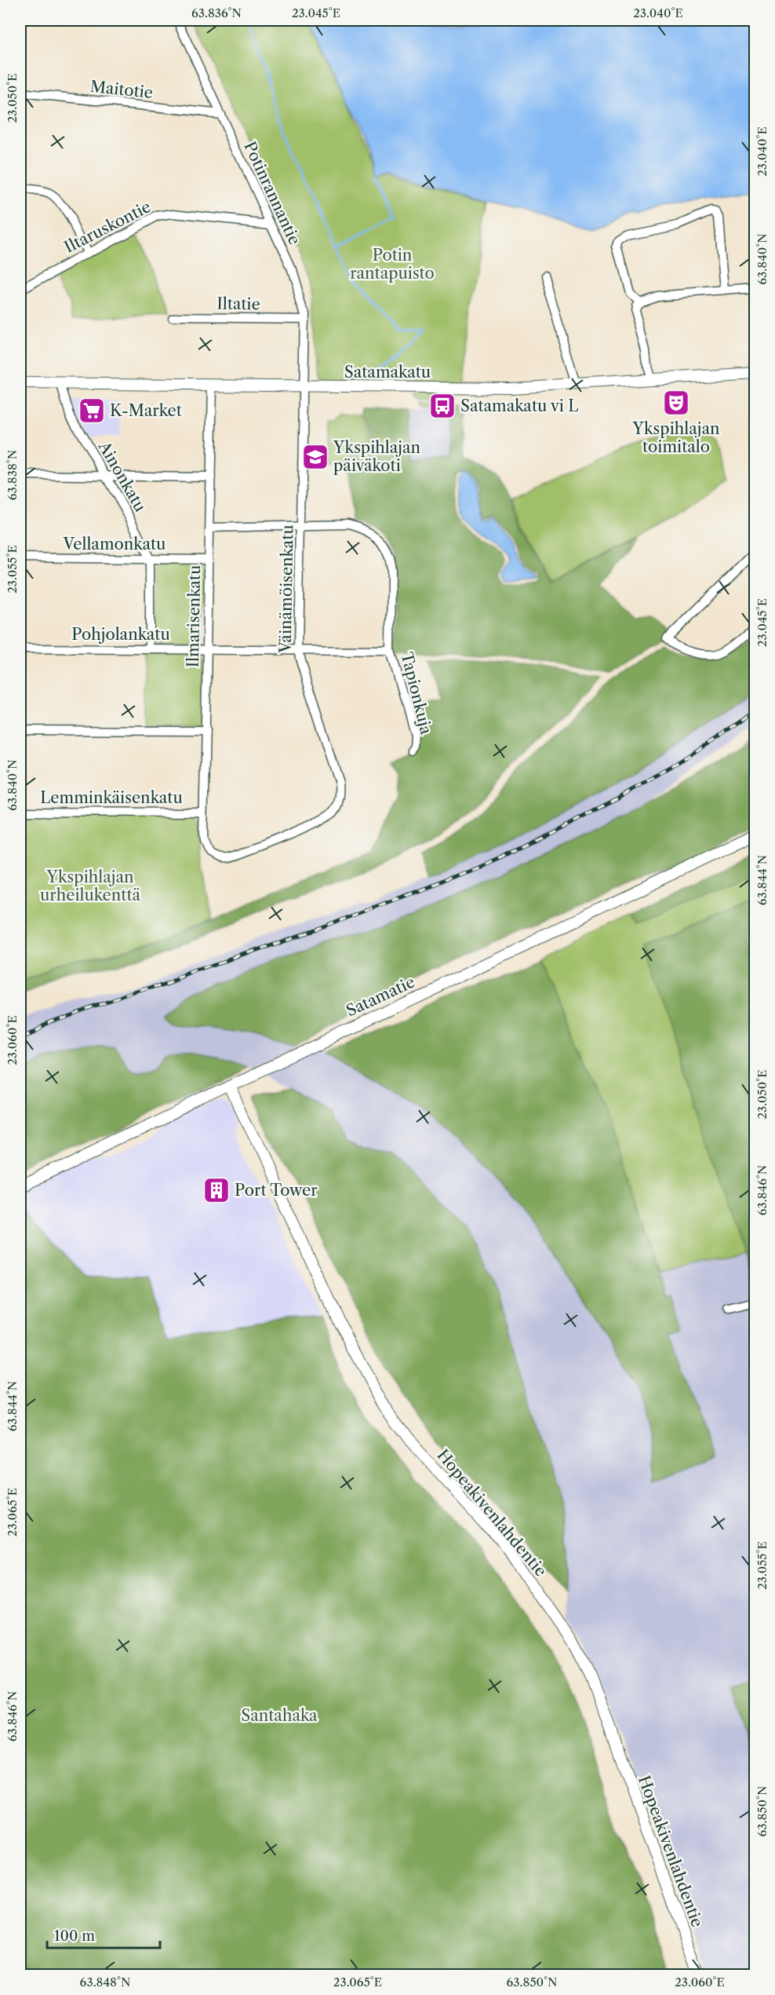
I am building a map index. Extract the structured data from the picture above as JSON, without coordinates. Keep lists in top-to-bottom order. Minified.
{"streets":{"street":["Maitotie","Potinrannantie","Iltaruskontie","Iltatie","Satamakatu","Ainonkatu","Vellamonkatu","Väinämöisenkatu","Ilmarisenkatu","Pohjolankatu","Tapionkuja","Lemminkäisenkatu","Satamatie","Hopeakivenlahdentie"]},"crossings":[["Maitotie","Potinrannantie"],["Potinrannantie","Iltaruskontie"],["Potinrannantie","Iltatie"],["Potinrannantie","Satamakatu"],["Potinrannantie","Väinämöisenkatu"],["Satamakatu","Ainonkatu"],["Satamakatu","Väinämöisenkatu"],["Satamakatu","Ilmarisenkatu"],["Ainonkatu","Vellamonkatu"],["Vellamonkatu","Ilmarisenkatu"],["Väinämöisenkatu","Ilmarisenkatu"],["Väinämöisenkatu","Pohjolankatu"],["Väinämöisenkatu","Tapionkuja"],["Ilmarisenkatu","Pohjolankatu"],["Ilmarisenkatu","Lemminkäisenkatu"],["Pohjolankatu","Tapionkuja"],["Satamatie","Hopeakivenlahdentie"]],"parks":["Potin rantapuisto","Ykspihlajan urheilukenttä","Santahaka"],"places":{"theatre":["Ykspihlajan toimitalo"],"bus stop":["Satamakatu vi L"],"supermarket":["K-Market"],"school or university":["Ykspihlajan päiväkoti"],"building":["Port Tower"]},"scale_bar":"100 m","coordinates":["63.836°N","23.045°E","23.040°E","23.050°E","63.840°N","63.838°N","23.055°E","63.844°N","23.060°E","63.846°N","23.065°E","63.850°N","63.848°N"]}
